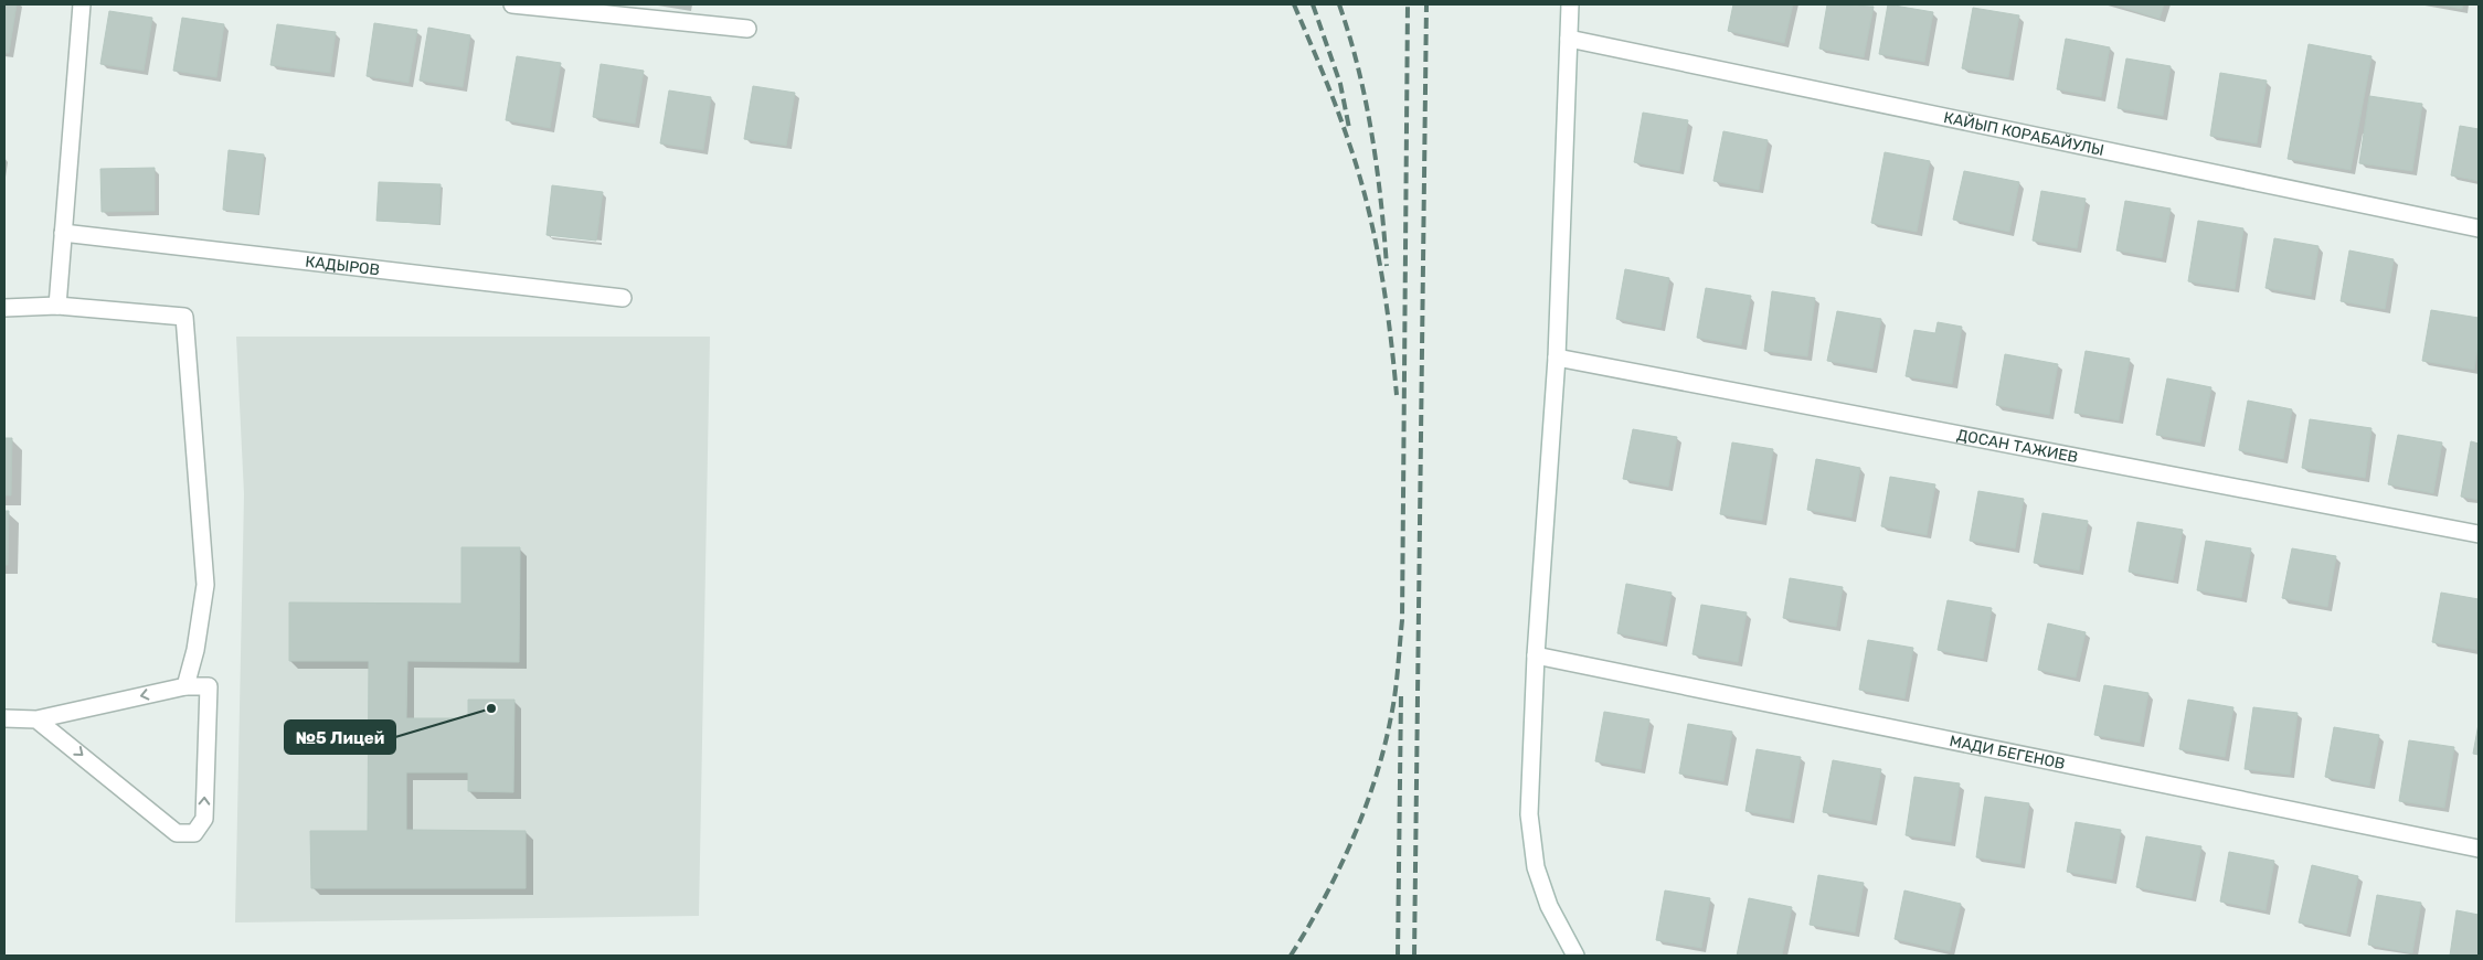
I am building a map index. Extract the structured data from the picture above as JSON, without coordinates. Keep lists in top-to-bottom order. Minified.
{"streets":{"street":["КАЙЫП КОРАБАЙУЛЫ","КАДЫРОВ","ДОСАН ТАЖИЕВ","МАДИ БЕГЕНОВ"]},"places":["№5 Лицей"]}
